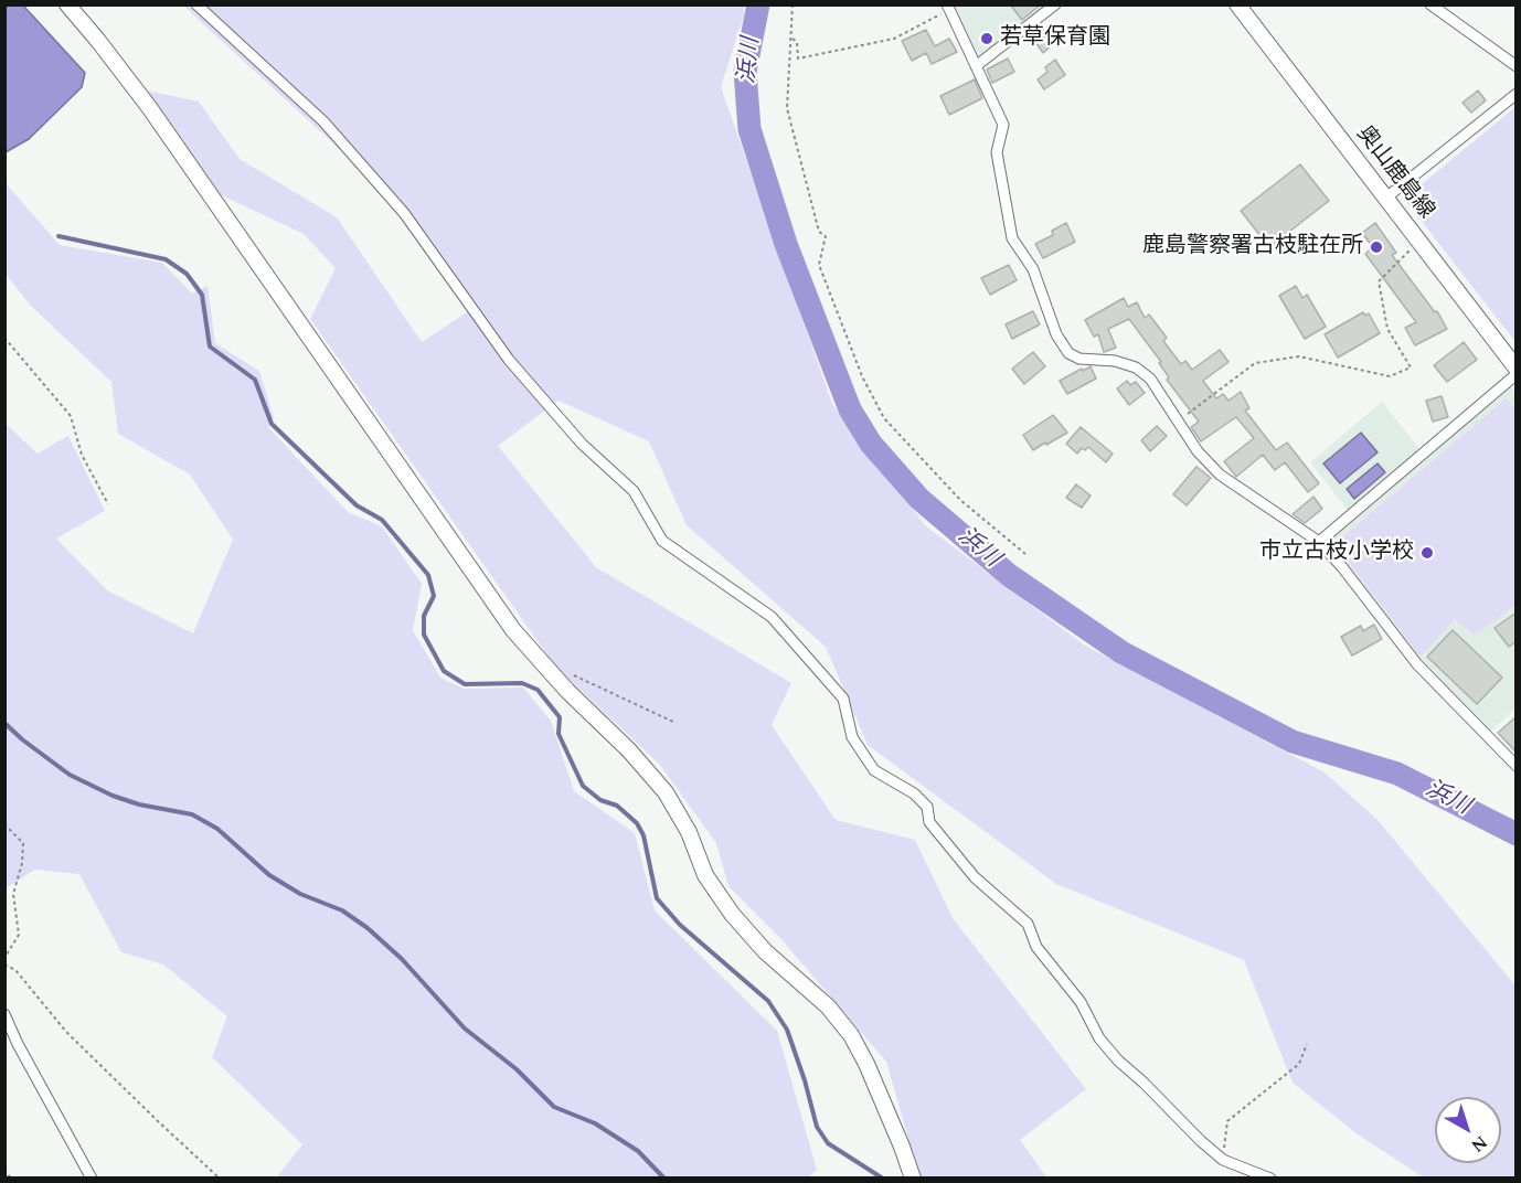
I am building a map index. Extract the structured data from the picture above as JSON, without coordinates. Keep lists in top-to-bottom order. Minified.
{"streets":{"street":["奥山鹿島線"]},"water":["浜川"],"places":["若草保育園","鹿島警察署古枝駐在所","市立古枝小学校"],"north":"bottom right"}
